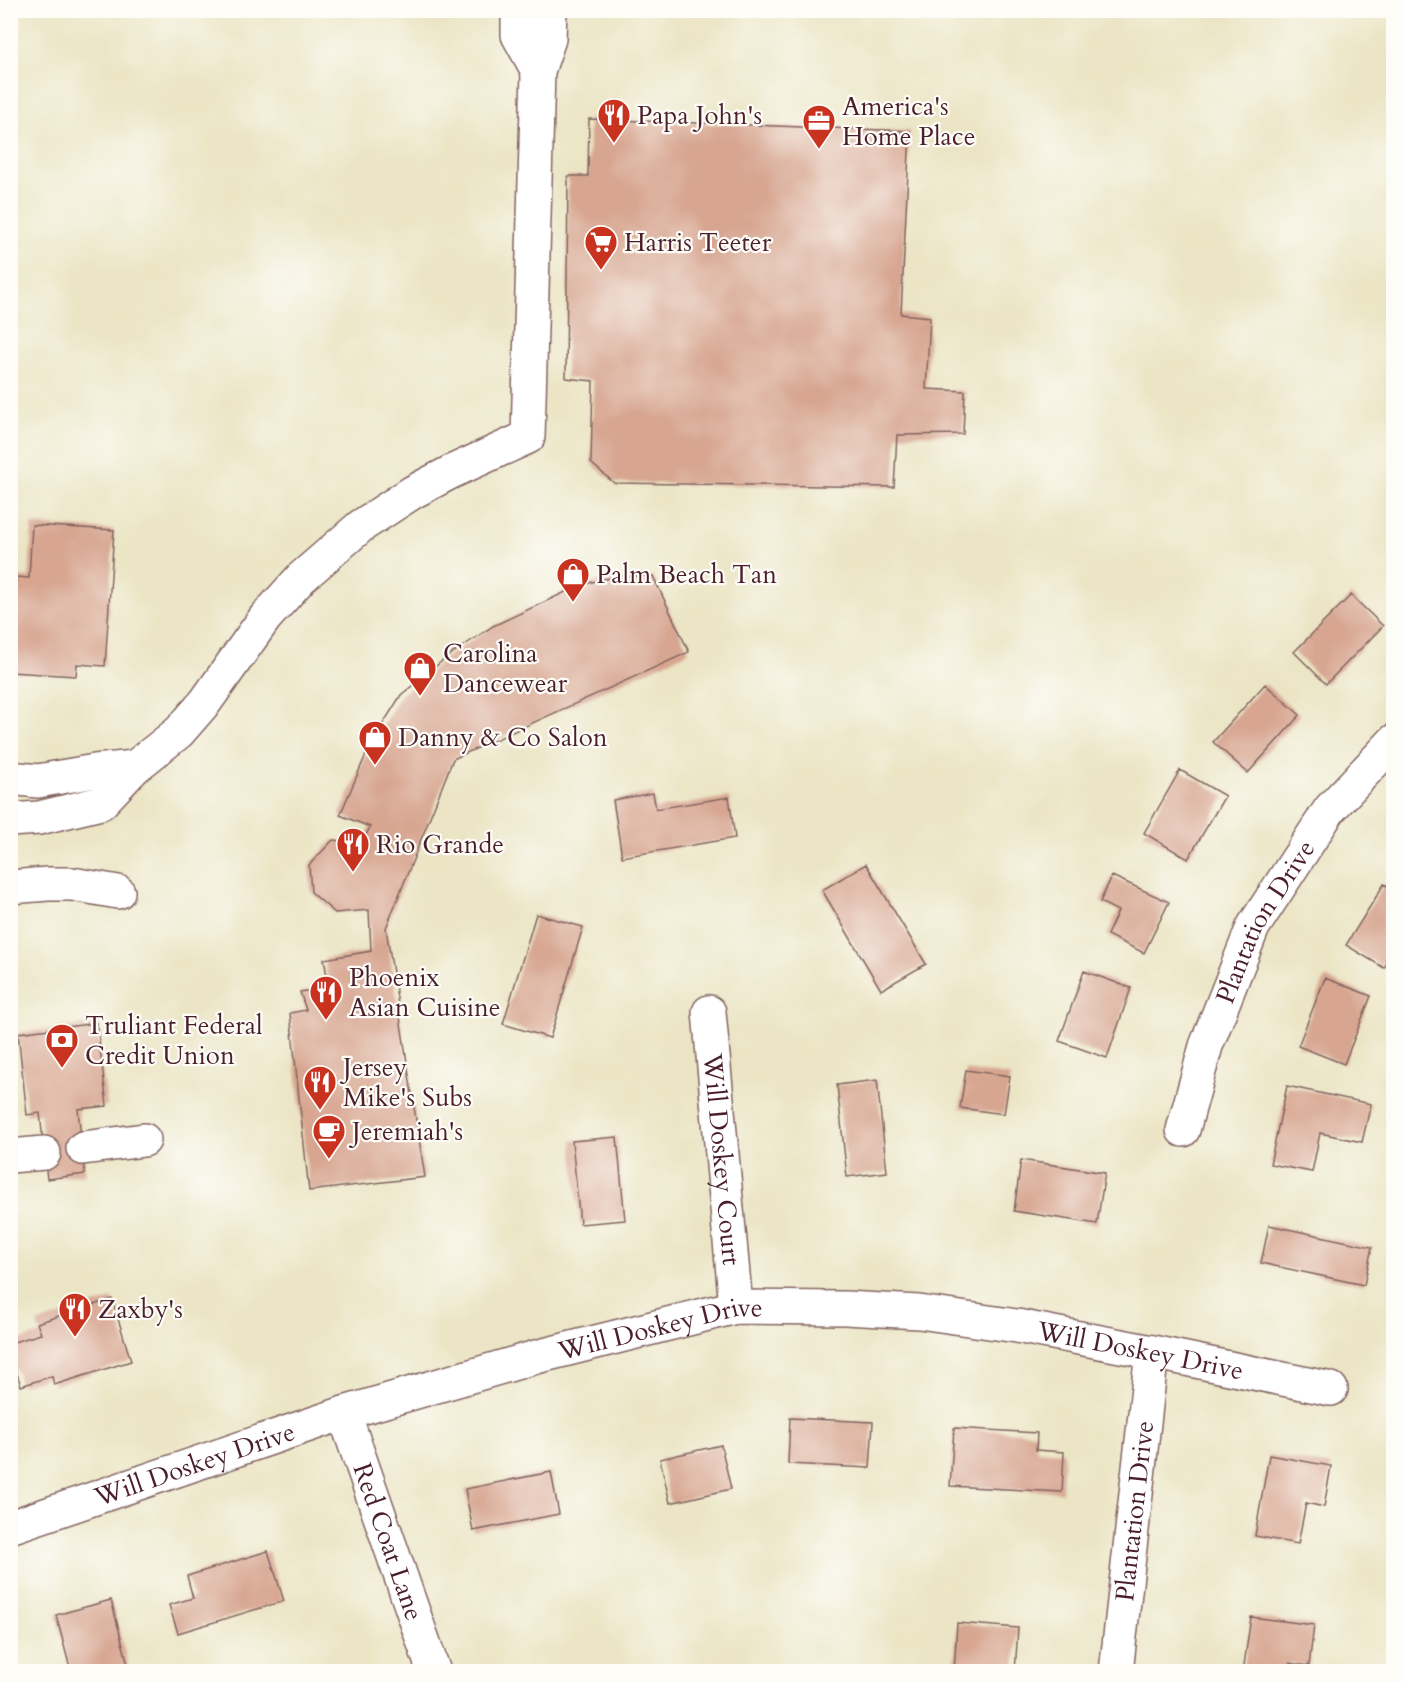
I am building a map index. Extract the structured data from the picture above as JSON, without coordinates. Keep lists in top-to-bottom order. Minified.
{"streets":{"street":["Plantation Drive","Will Doskey Court","Will Doskey Drive","Red Coat Lane"]},"crossings":[["Plantation Drive","Will Doskey Drive"],["Will Doskey Court","Will Doskey Drive"],["Will Doskey Drive","Red Coat Lane"]],"places":{"restaurant":["Papa John's","Rio Grande","Phoenix Asian Cuisine","Jersey Mike's Subs","Zaxby's"],"office":["America's Home Place"],"supermarket":["Harris Teeter"],"shop":["Palm Beach Tan","Carolina Dancewear","Danny & Co Salon"],"bank":["Truliant Federal Credit Union"],"cafe":["Jeremiah's"]}}
